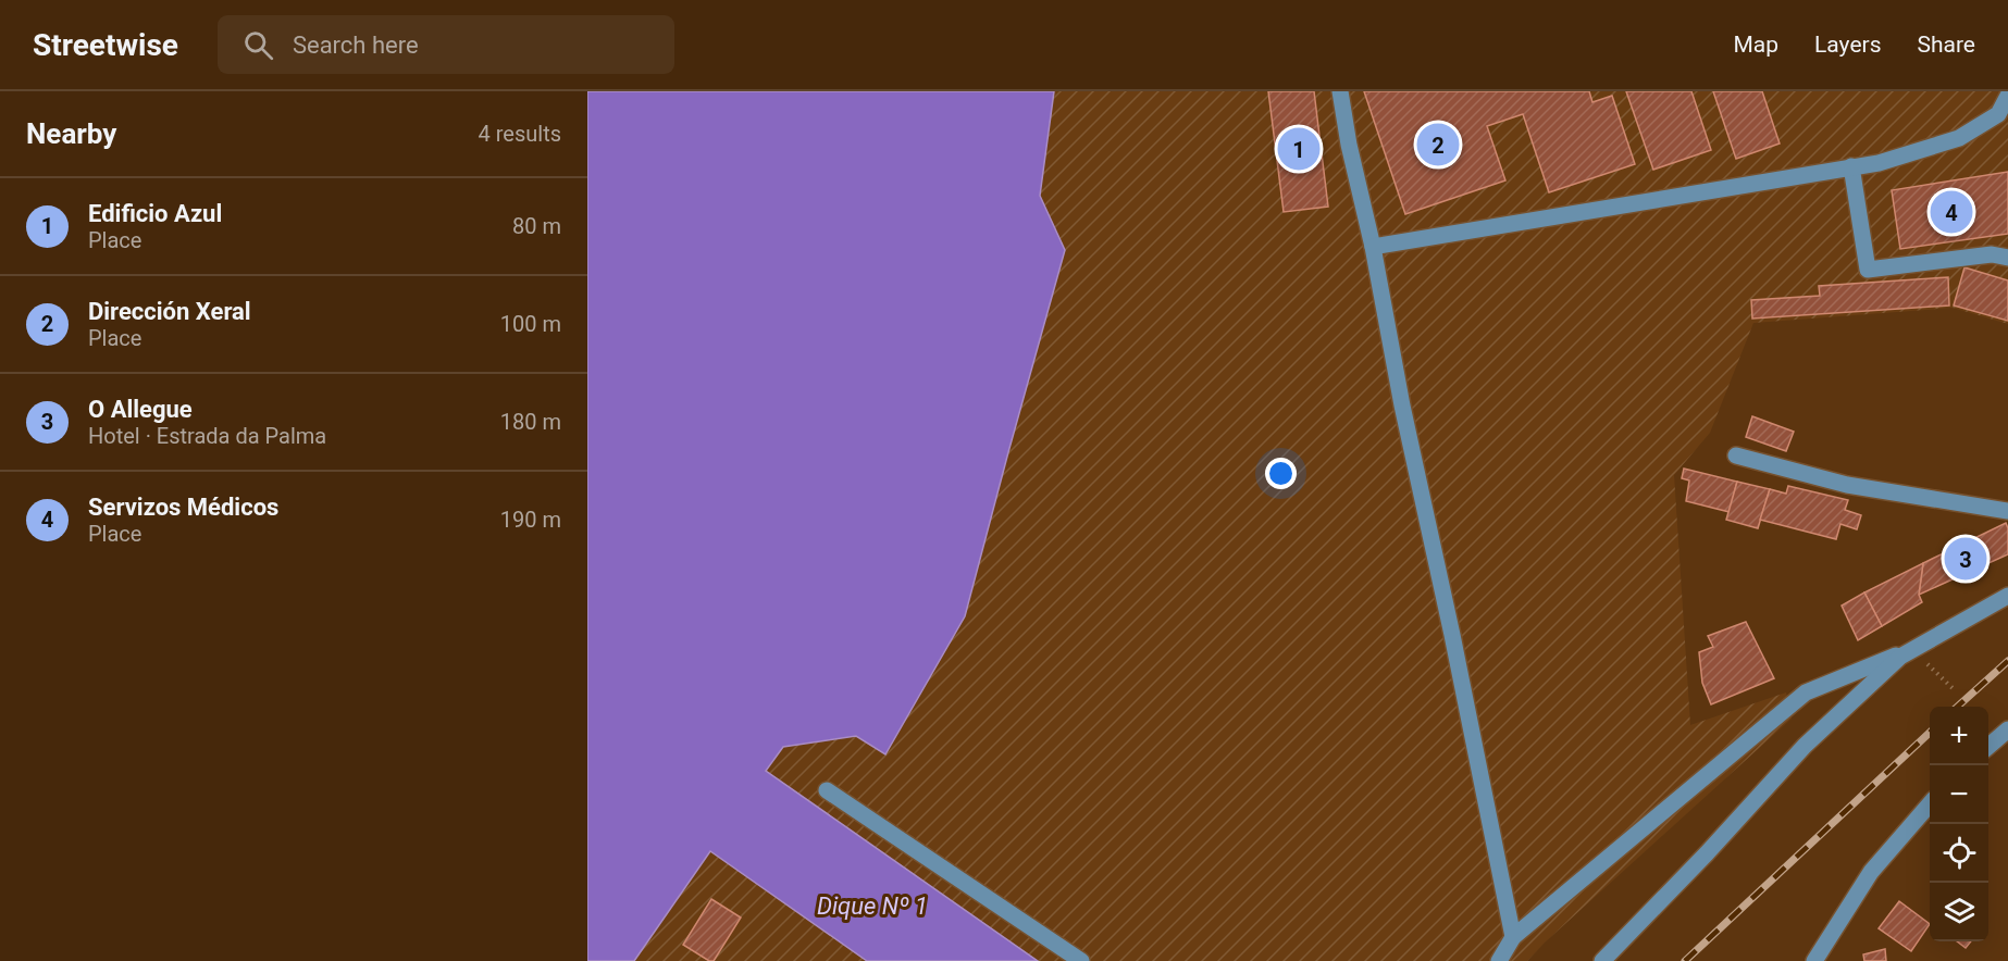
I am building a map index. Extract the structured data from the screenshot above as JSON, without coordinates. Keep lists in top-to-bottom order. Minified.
{"water":["Dique Nº 1"],"page":{"header":"Streetwise","search":"Search here","nav":["Map","Layers","Share"],"heading":["Nearby","4 results"],"pins":["2","1","4","3"],"list":[{"mark":"1","name":"Edificio Azul","note":"Place","value":"80 m"},{"mark":"2","name":"Dirección Xeral","note":"Place","value":"100 m"},{"mark":"3","name":"O Allegue","note":"Hotel · Estrada da Palma","value":"180 m"},{"mark":"4","name":"Servizos Médicos","note":"Place","value":"190 m"}],"map_buttons":["+","−"]}}
